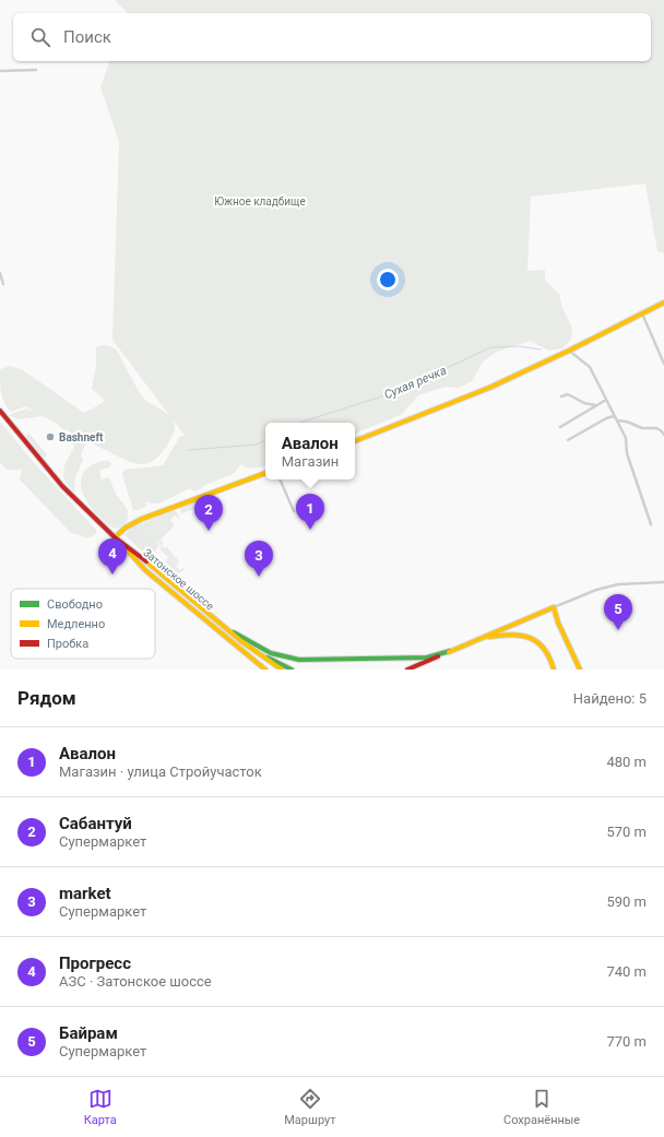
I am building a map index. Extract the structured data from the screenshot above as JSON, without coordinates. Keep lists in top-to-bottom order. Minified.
{"streets":{"main road":["Затонское шоссе"]},"water":["Сухая речка"],"parks":["Южное кладбище"],"places":["Bashneft"],"legend":["Свободно","Медленно","Пробка"],"page":{"search":"Поиск","popup":["Авалон","Магазин"],"pins":["1","2","4","3","5"],"heading":["Рядом","Найдено: 5"],"list":[{"mark":"1","name":"Авалон","note":"Магазин · улица Стройучасток","value":"480 m"},{"mark":"2","name":"Сабантуй","note":"Супермаркет","value":"570 m"},{"mark":"3","name":"market","note":"Супермаркет","value":"590 m"},{"mark":"4","name":"Прогресс","note":"АЗС · Затонское шоссе","value":"740 m"},{"mark":"5","name":"Байрам","note":"Супермаркет","value":"770 m"}],"nav":["Карта","Маршрут","Сохранённые"]}}
